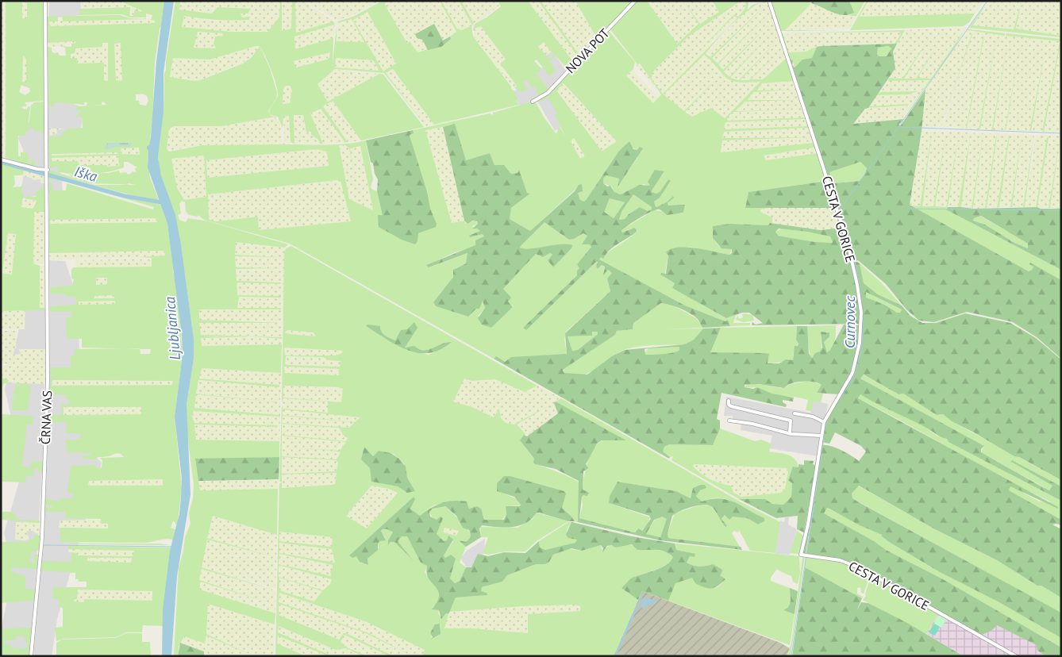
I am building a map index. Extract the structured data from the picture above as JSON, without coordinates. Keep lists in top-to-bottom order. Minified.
{"streets":{"street":["NOVA POT","CESTA V GORICE","ČRNA VAS"]},"water":["Iška","Curnovec","Ljubljanica"]}
